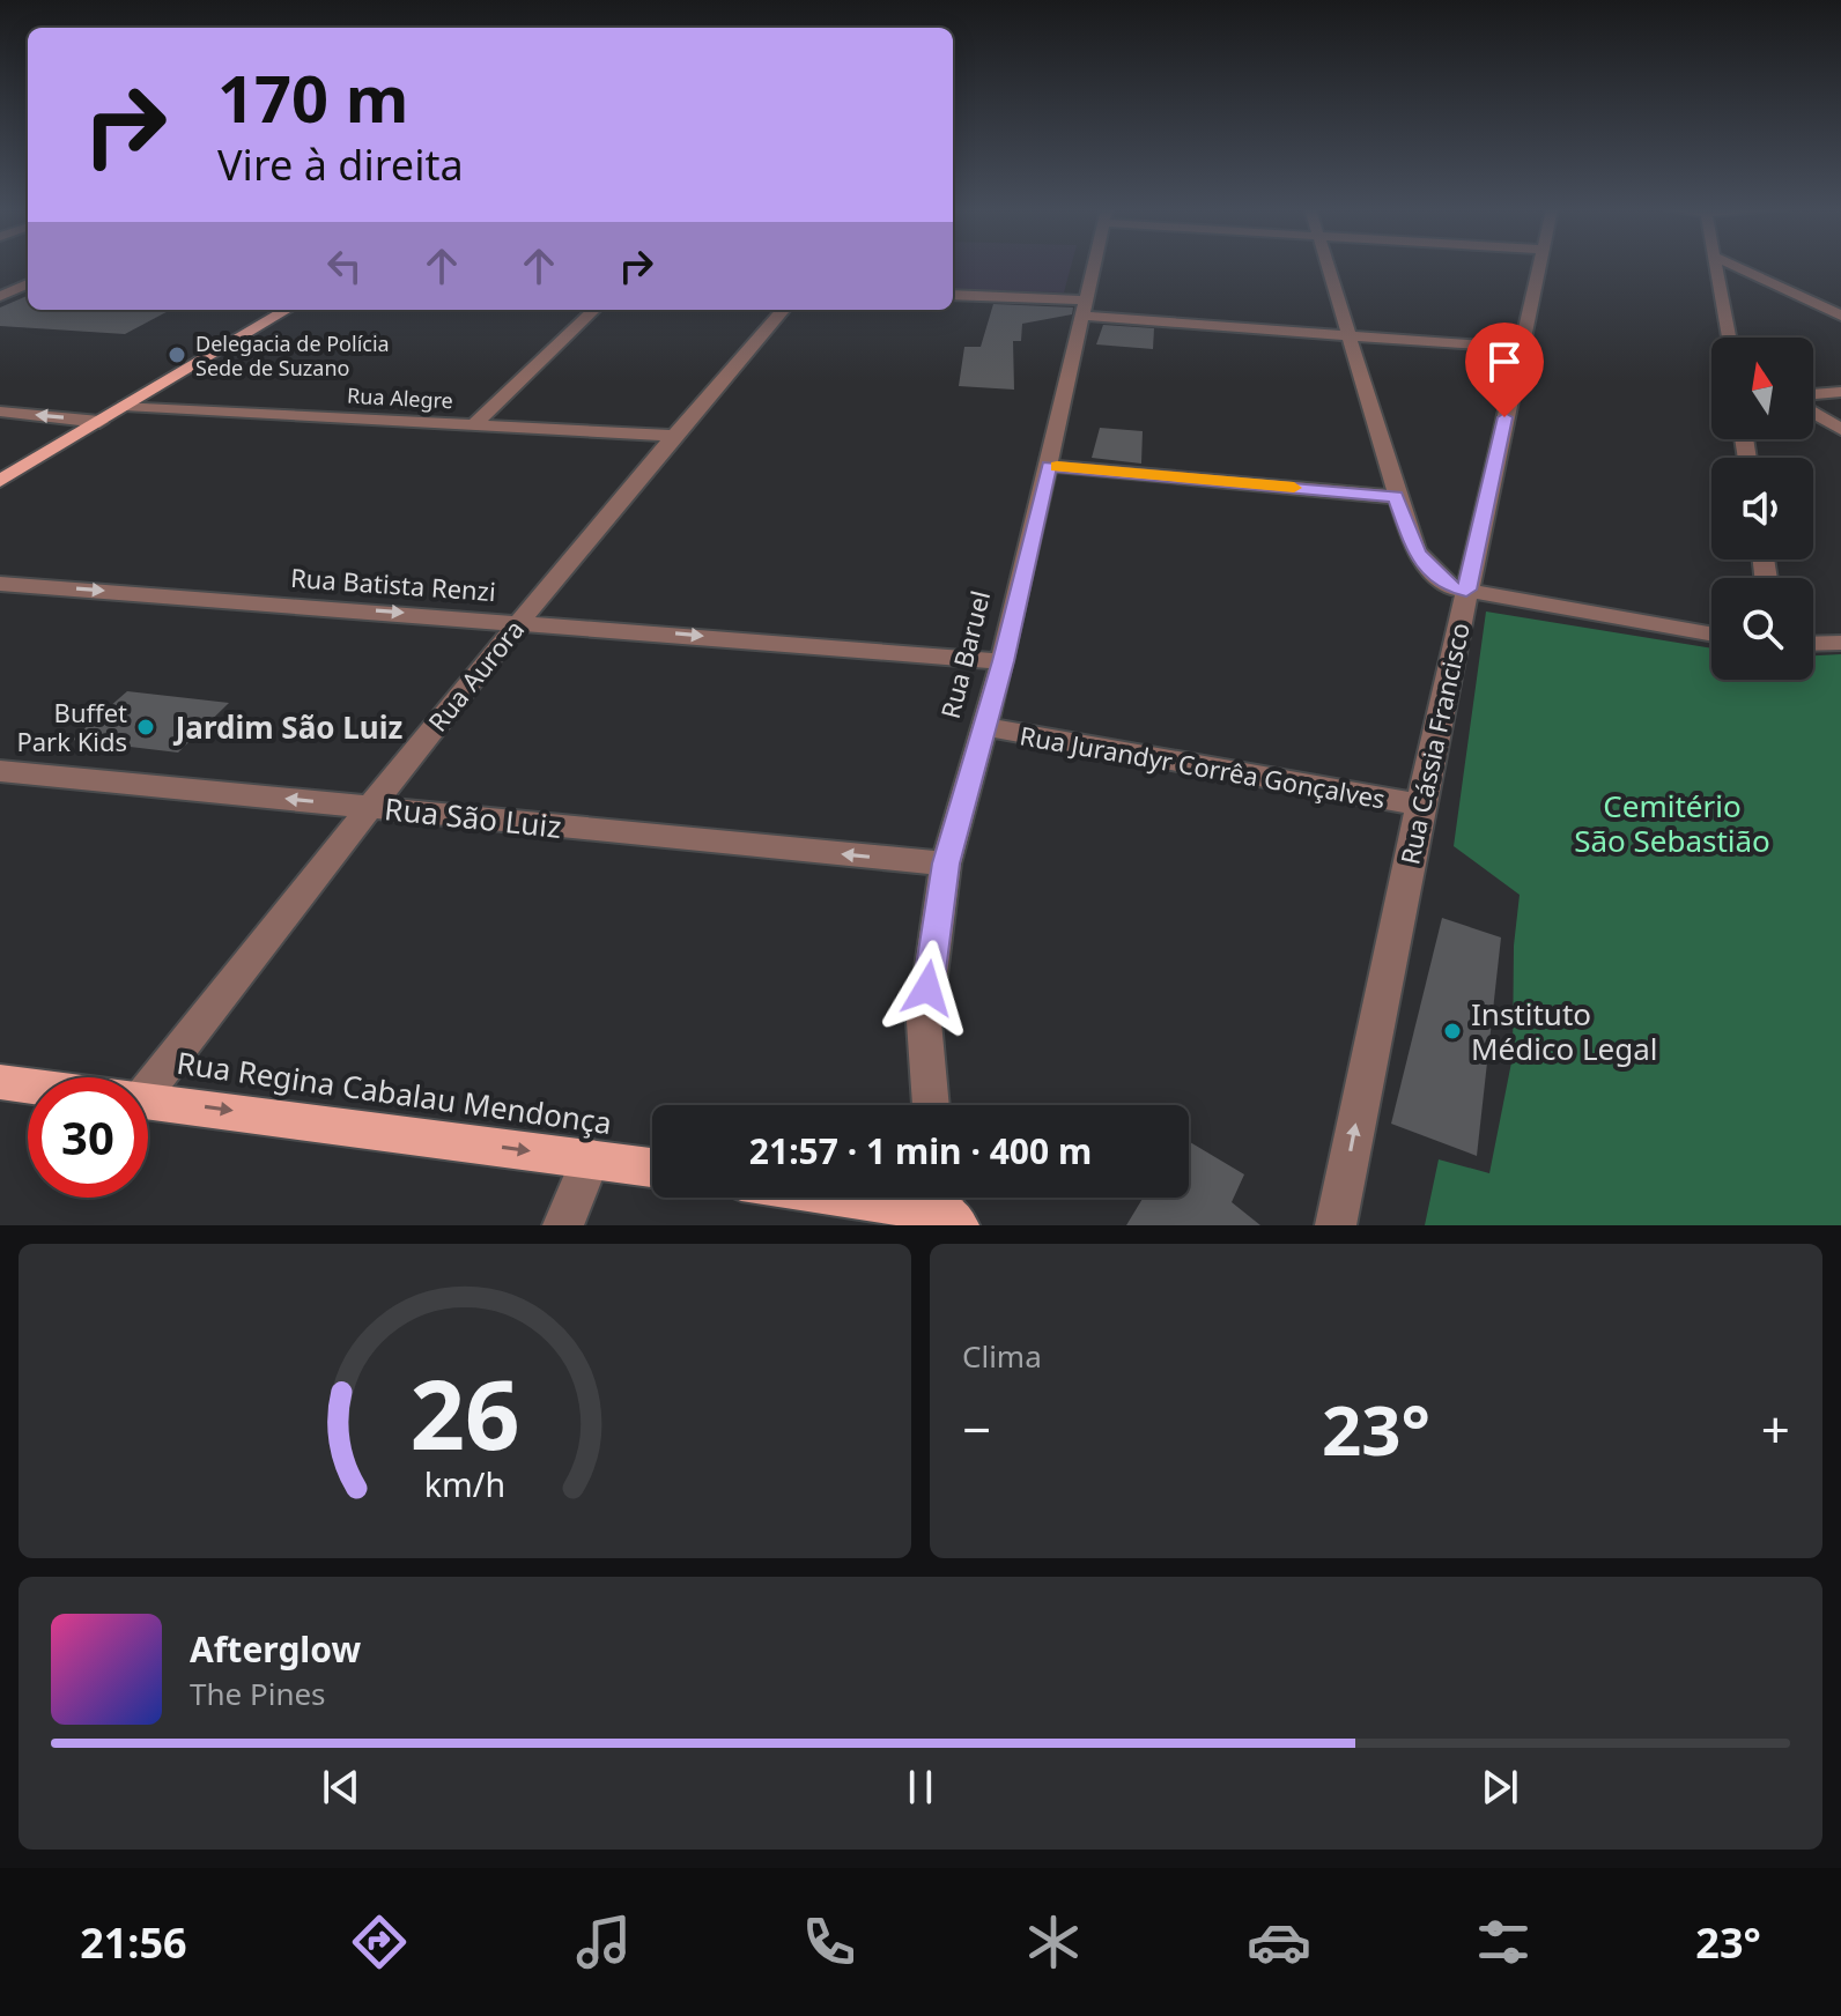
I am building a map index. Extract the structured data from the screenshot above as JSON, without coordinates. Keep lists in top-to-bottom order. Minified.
{"streets":{"main road":["Rua Regina Cabalau Mendonça"],"street":["Rua Alegre","Rua Batista Renzi","Rua Baruel","Rua Aurora","Rua Cássia Francisco","Rua Jurandyr Corrêa Gonçalves","Rua São Luiz"]},"crossings":[["Rua Alegre","Rua Aurora"],["Rua Batista Renzi","Rua Baruel"],["Rua Batista Renzi","Rua Aurora"],["Rua Baruel","Rua Jurandyr Corrêa Gonçalves"],["Rua Baruel","Rua São Luiz"],["Rua Aurora","Rua São Luiz"],["Rua Cássia Francisco","Rua Jurandyr Corrêa Gonçalves"]],"one_way":["Rua Batista Renzi","Rua Cássia Francisco","Rua São Luiz","Rua Regina Cabalau Mendonça"],"districts":["Jardim São Luiz"],"parks":["Cemitério São Sebastião"],"places":["Delegacia de Polícia Sede de Suzano","Buffet Park Kids","Instituto Médico Legal"],"north":"top","page":{"turn":["170 m","Vire à direita"],"limit":"30","trip":"21:57 · 1 min · 400 m","tile":"Clima","heat":["−","23°","+"],"song":["Afterglow","The Pines"],"tabs":["21:56","23°"],"gauge":["26","km/h"]}}
